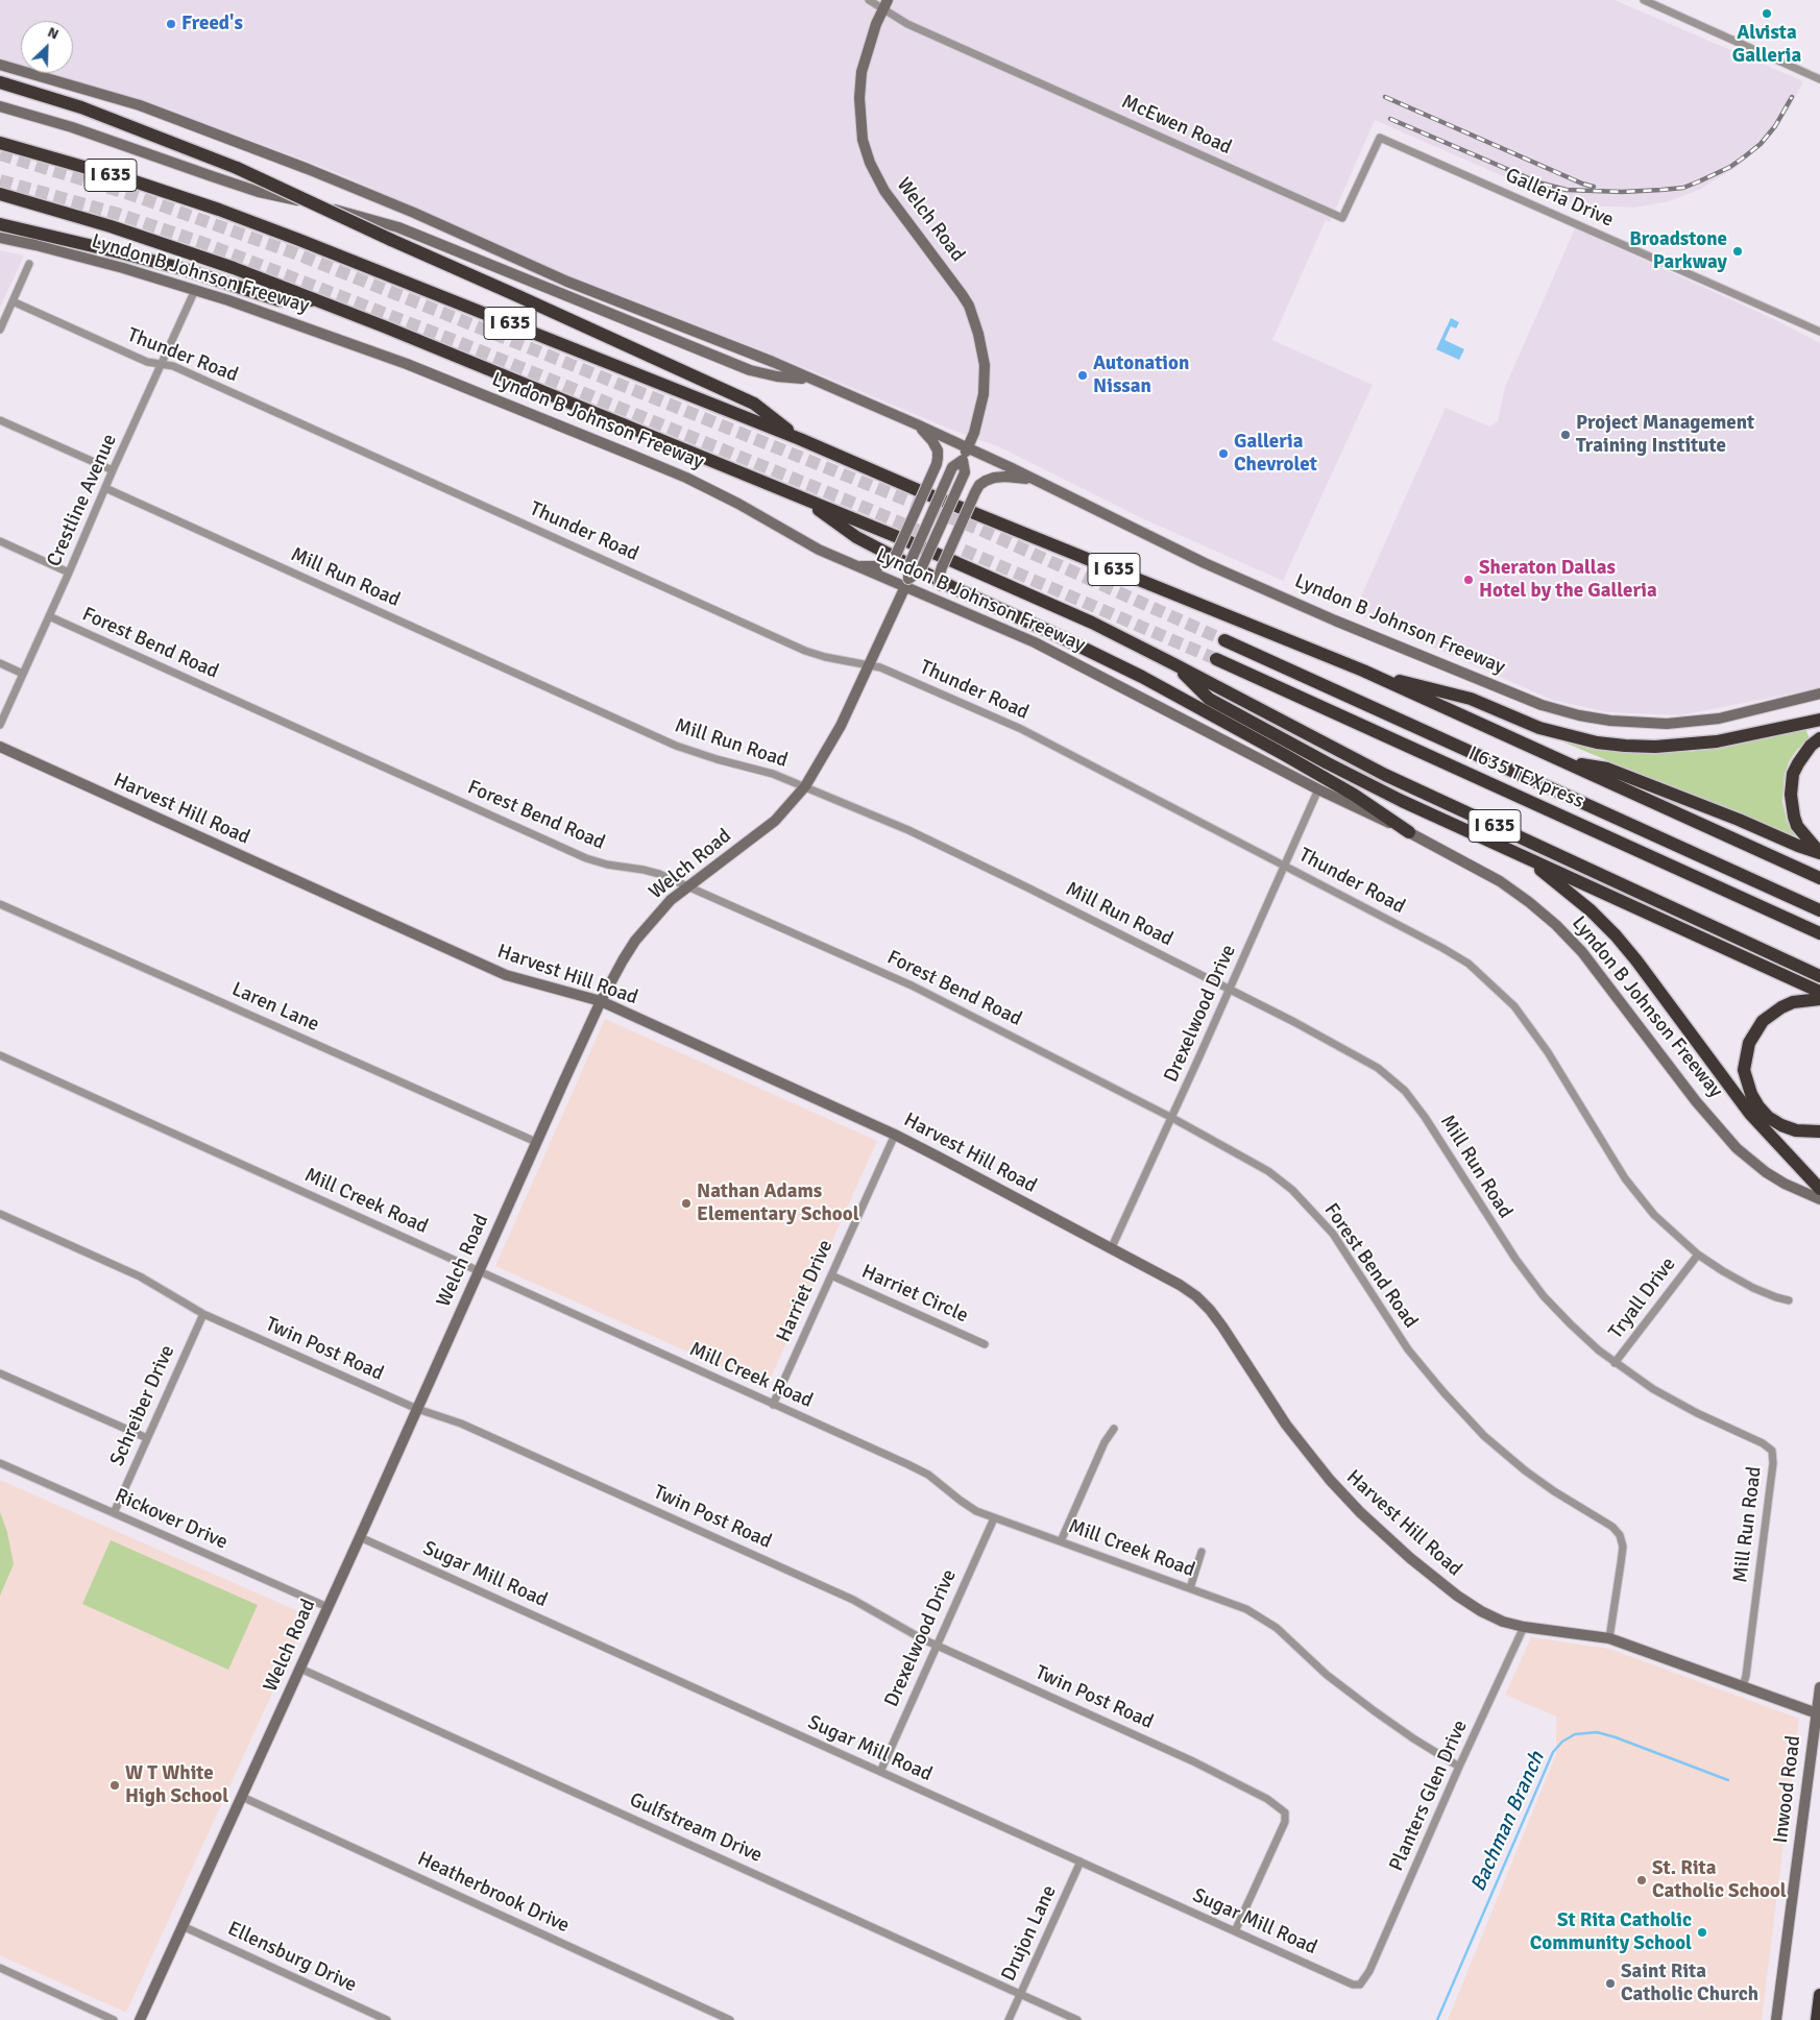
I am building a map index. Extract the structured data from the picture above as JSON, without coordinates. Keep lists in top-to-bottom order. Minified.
{"streets":{"highway":["I 635","Lyndon B Johnson Freeway","I 635 TEXpress"],"main road":["Welch Road","Harvest Hill Road","Inwood Road"],"street":["McEwen Road","Galleria Drive","Thunder Road","Crestline Avenue","Mill Run Road","Forest Bend Road","Laren Lane","Drexelwood Drive","Mill Creek Road","Harriet Drive","Harriet Circle","Tryall Drive","Twin Post Road","Schreiber Drive","Rickover Drive","Sugar Mill Road","Planters Glen Drive","Gulfstream Drive","Heatherbrook Drive","Drujon Lane","Ellensburg Drive"]},"crossings":[["McEwen Road","Galleria Drive"],["McEwen Road","Welch Road"],["Welch Road","Lyndon B Johnson Freeway"],["Welch Road","Thunder Road"],["Welch Road","Mill Run Road"],["Welch Road","Forest Bend Road"],["Welch Road","Harvest Hill Road"],["Welch Road","Laren Lane"],["Welch Road","Mill Creek Road"],["Welch Road","Twin Post Road"],["Welch Road","Rickover Drive"],["Welch Road","Sugar Mill Road"],["Welch Road","Gulfstream Drive"],["Welch Road","Heatherbrook Drive"],["Welch Road","Ellensburg Drive"],["Lyndon B Johnson Freeway","Crestline Avenue"],["Lyndon B Johnson Freeway","Drexelwood Drive"],["Thunder Road","Crestline Avenue"],["Thunder Road","Drexelwood Drive"],["Thunder Road","Tryall Drive"],["Crestline Avenue","Mill Run Road"],["Crestline Avenue","Forest Bend Road"],["Mill Run Road","Harvest Hill Road"],["Mill Run Road","Drexelwood Drive"],["Mill Run Road","Tryall Drive"],["Forest Bend Road","Harvest Hill Road"],["Forest Bend Road","Drexelwood Drive"],["Harvest Hill Road","Drexelwood Drive"],["Harvest Hill Road","Harriet Drive"],["Harvest Hill Road","Inwood Road"],["Harvest Hill Road","Planters Glen Drive"],["Drexelwood Drive","Mill Creek Road"],["Drexelwood Drive","Twin Post Road"],["Drexelwood Drive","Sugar Mill Road"],["Mill Creek Road","Harriet Drive"],["Mill Creek Road","Planters Glen Drive"],["Harriet Drive","Harriet Circle"],["Twin Post Road","Schreiber Drive"],["Twin Post Road","Sugar Mill Road"],["Schreiber Drive","Rickover Drive"],["Sugar Mill Road","Planters Glen Drive"],["Sugar Mill Road","Drujon Lane"],["Gulfstream Drive","Drujon Lane"]],"water":["Bachman Branch"],"places":["Alvista Galleria","Freed's","Broadstone Parkway","Autonation Nissan","Project Management Training Institute","Galleria Chevrolet","Sheraton Dallas Hotel by the Galleria","Nathan Adams Elementary School","W T White High School","St. Rita Catholic School","St Rita Catholic Community School","Saint Rita Catholic Church"],"north":"top right"}
